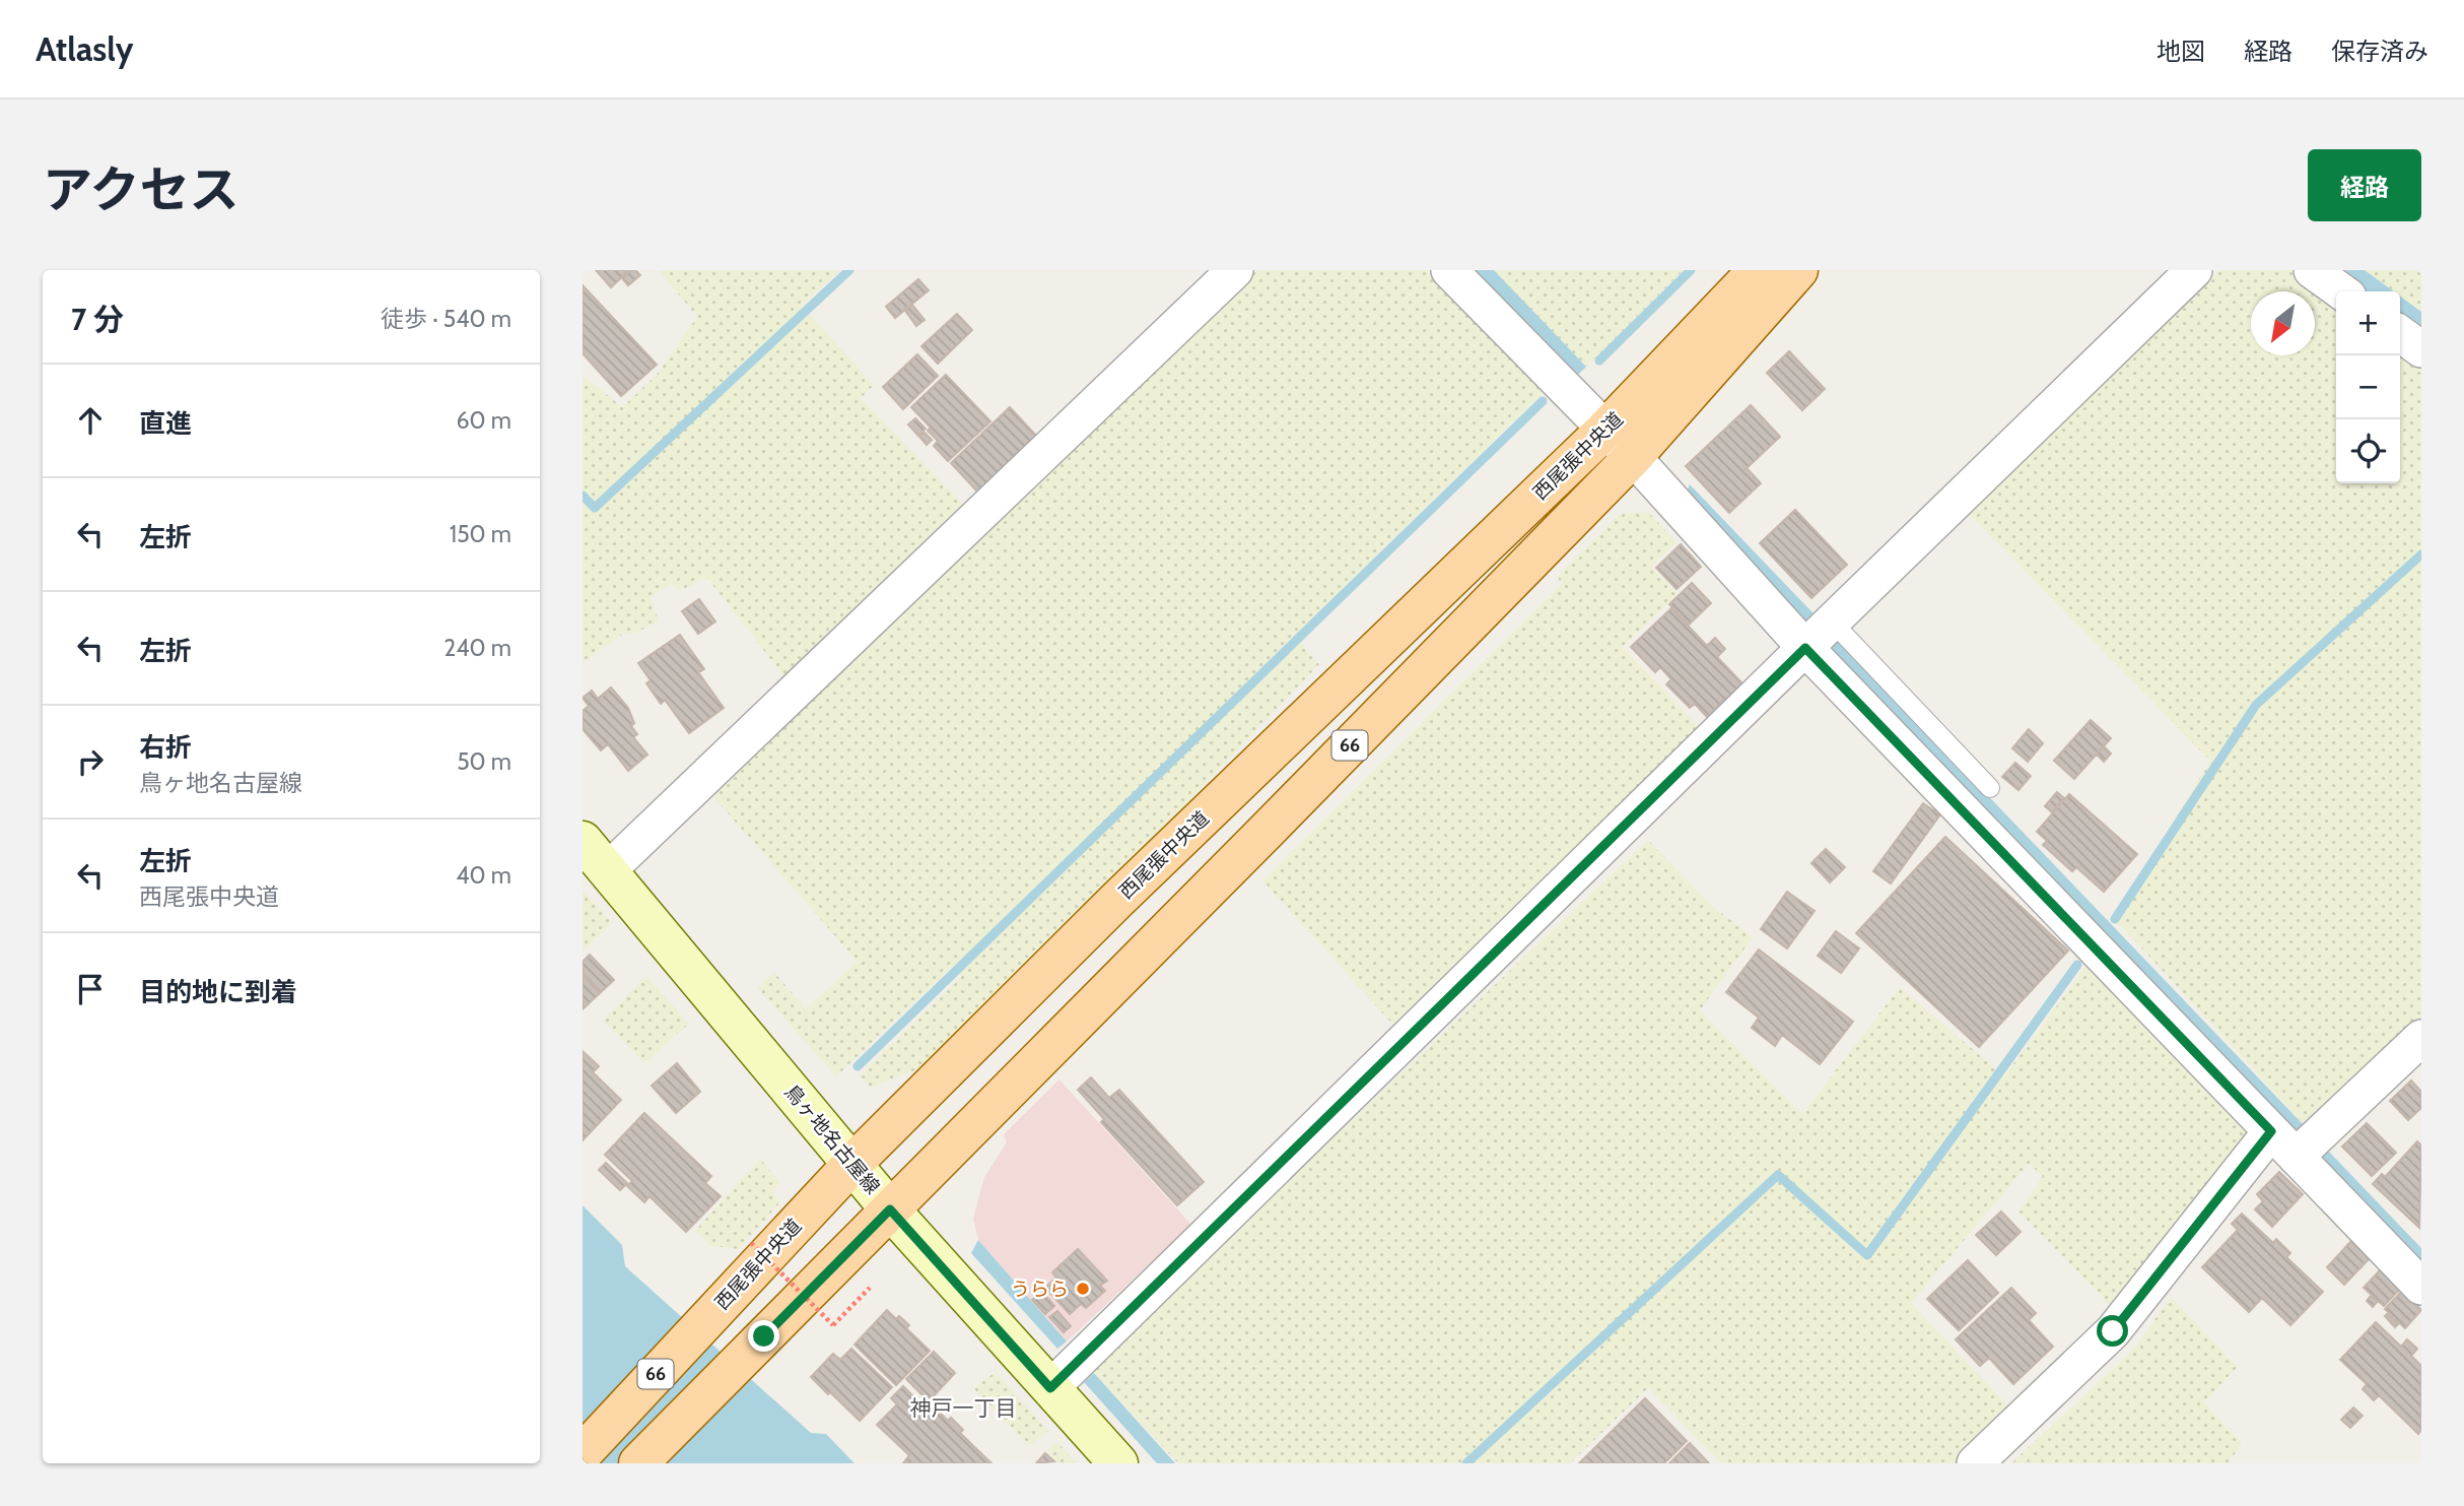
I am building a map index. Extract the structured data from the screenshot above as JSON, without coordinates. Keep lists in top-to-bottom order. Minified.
{"streets":{"main road":["西尾張中央道","66","鳥ヶ地名古屋線"]},"crossings":[["西尾張中央道","鳥ヶ地名古屋線"]],"districts":["神戸一丁目"],"places":["うらら"],"north":"bottom left","page":{"header":"Atlasly","nav":["地図","経路","保存済み"],"title":"アクセス","buttons":"経路","heading":["7 分","徒歩 · 540 m"],"map_buttons":["+","−"],"list":[["直進","60 m"],["左折","150 m"],["左折","240 m"],["右折","鳥ヶ地名古屋線","50 m"],["左折","西尾張中央道","40 m"],"目的地に到着"]}}
